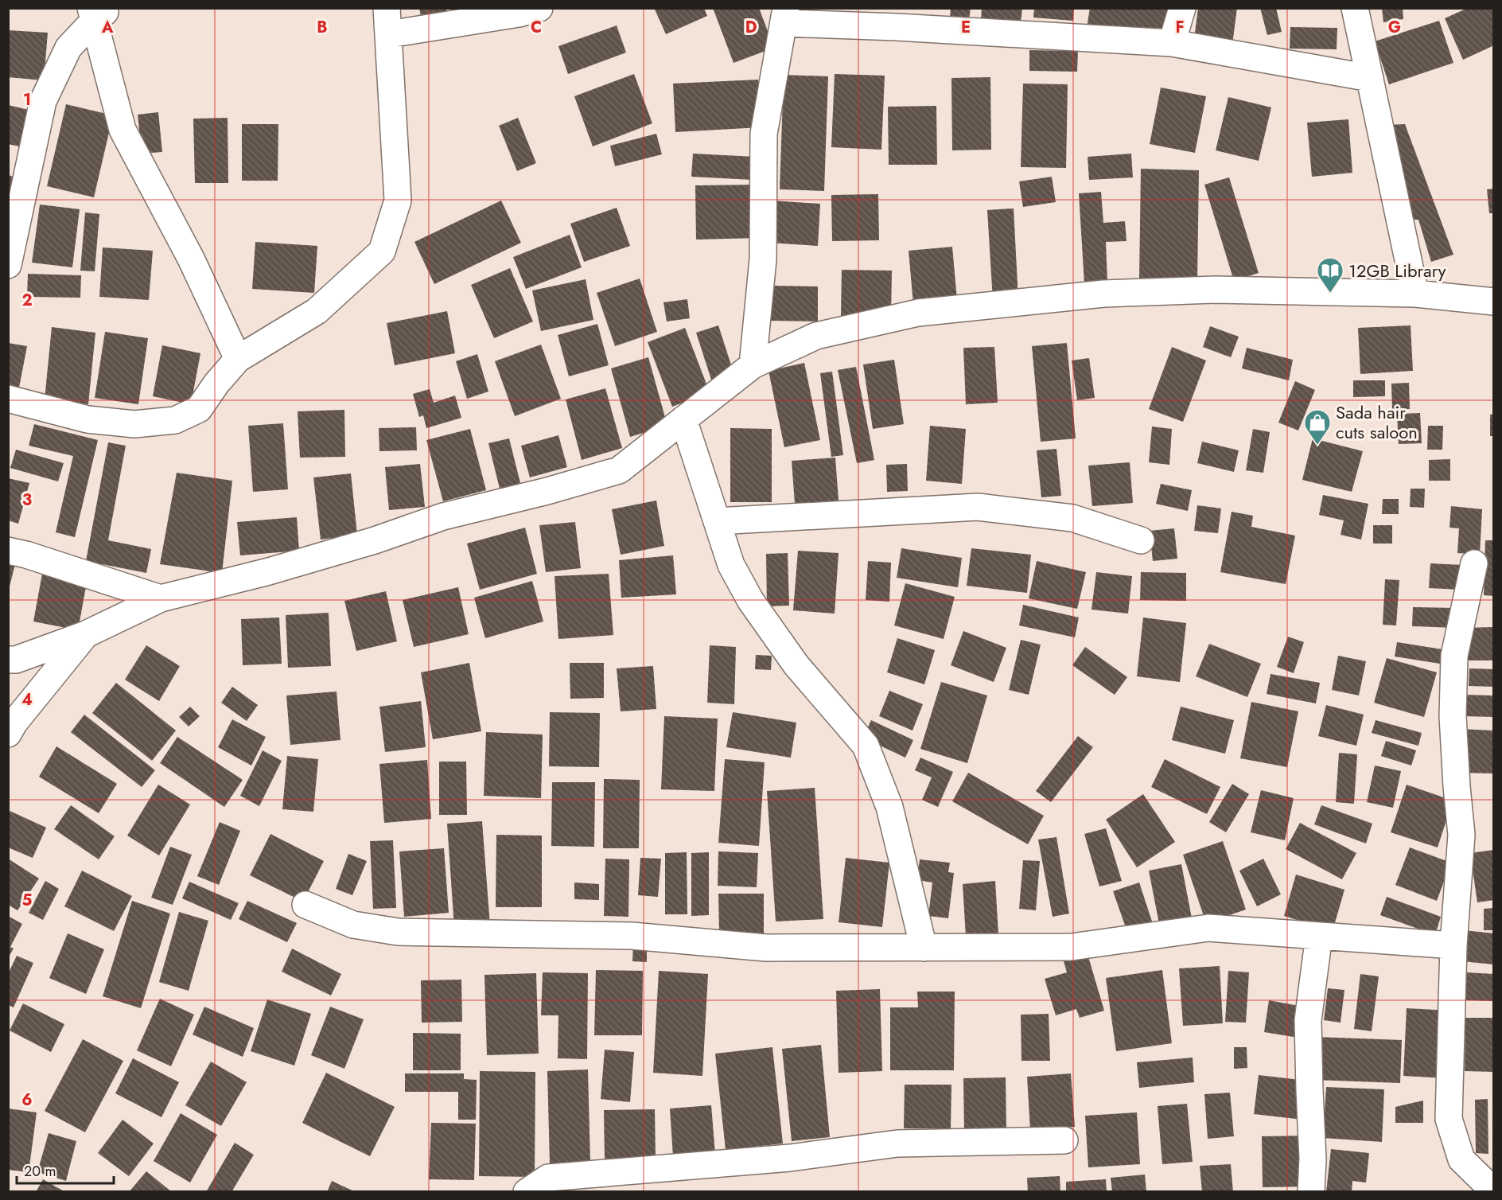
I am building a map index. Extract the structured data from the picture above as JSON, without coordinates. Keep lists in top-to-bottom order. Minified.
{"places":{"library":["12GB Library"],"shop":["Sada hair cuts saloon"]},"scale_bar":"20 m","grid":{"columns":["A","B","C","D","E","F","G"],"rows":["1","2","3","4","5","6"]}}
